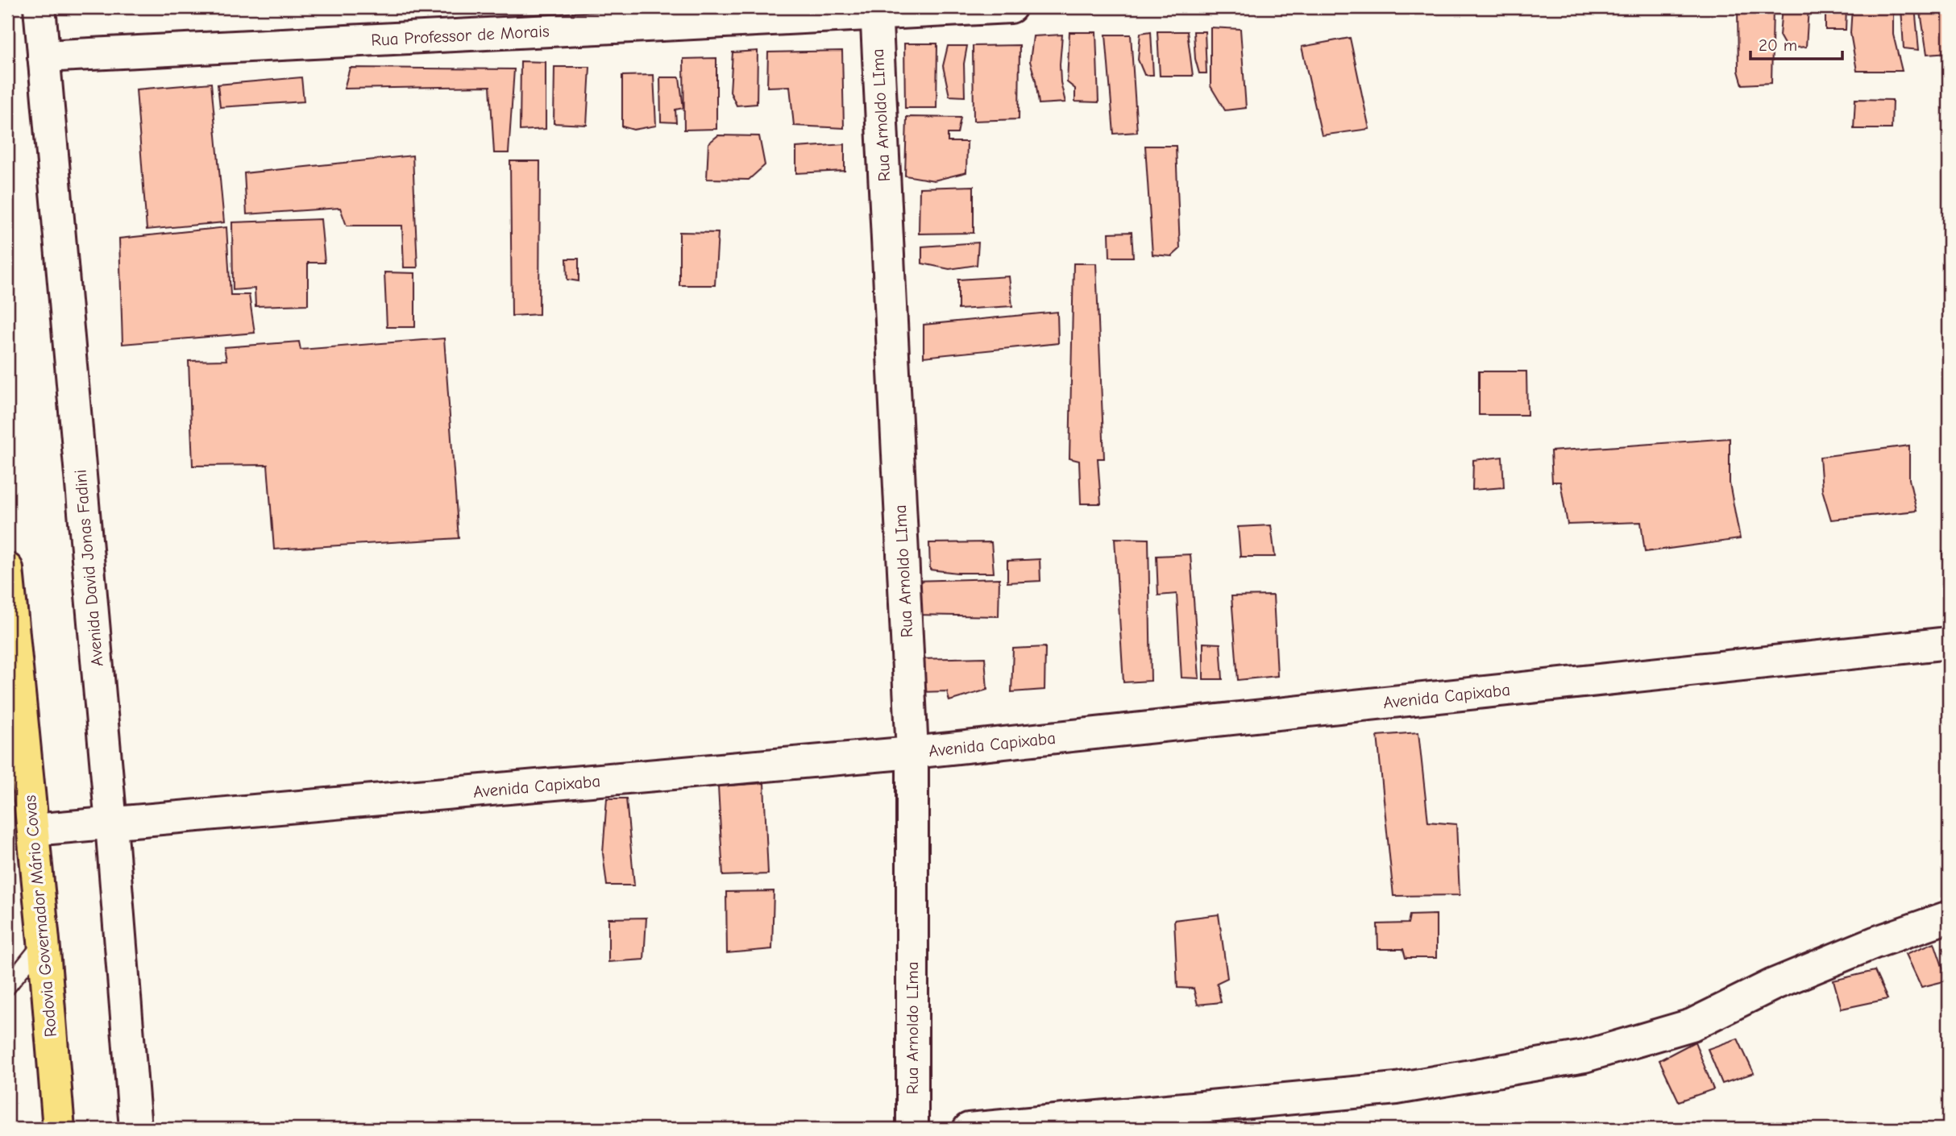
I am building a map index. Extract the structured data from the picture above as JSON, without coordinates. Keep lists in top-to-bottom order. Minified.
{"streets":{"highway":["Rodovia Governador Mário Covas"],"street":["Rua Professor de Morais","Rua Arnoldo LIma","Avenida David Jonas Fadini","Avenida Capixaba"]},"crossings":[["Rua Professor de Morais","Rua Arnoldo LIma"],["Rua Professor de Morais","Avenida David Jonas Fadini"],["Rua Arnoldo LIma","Avenida Capixaba"],["Avenida David Jonas Fadini","Avenida Capixaba"],["Avenida Capixaba","Rodovia Governador Mário Covas"]],"scale_bar":"20 m"}
